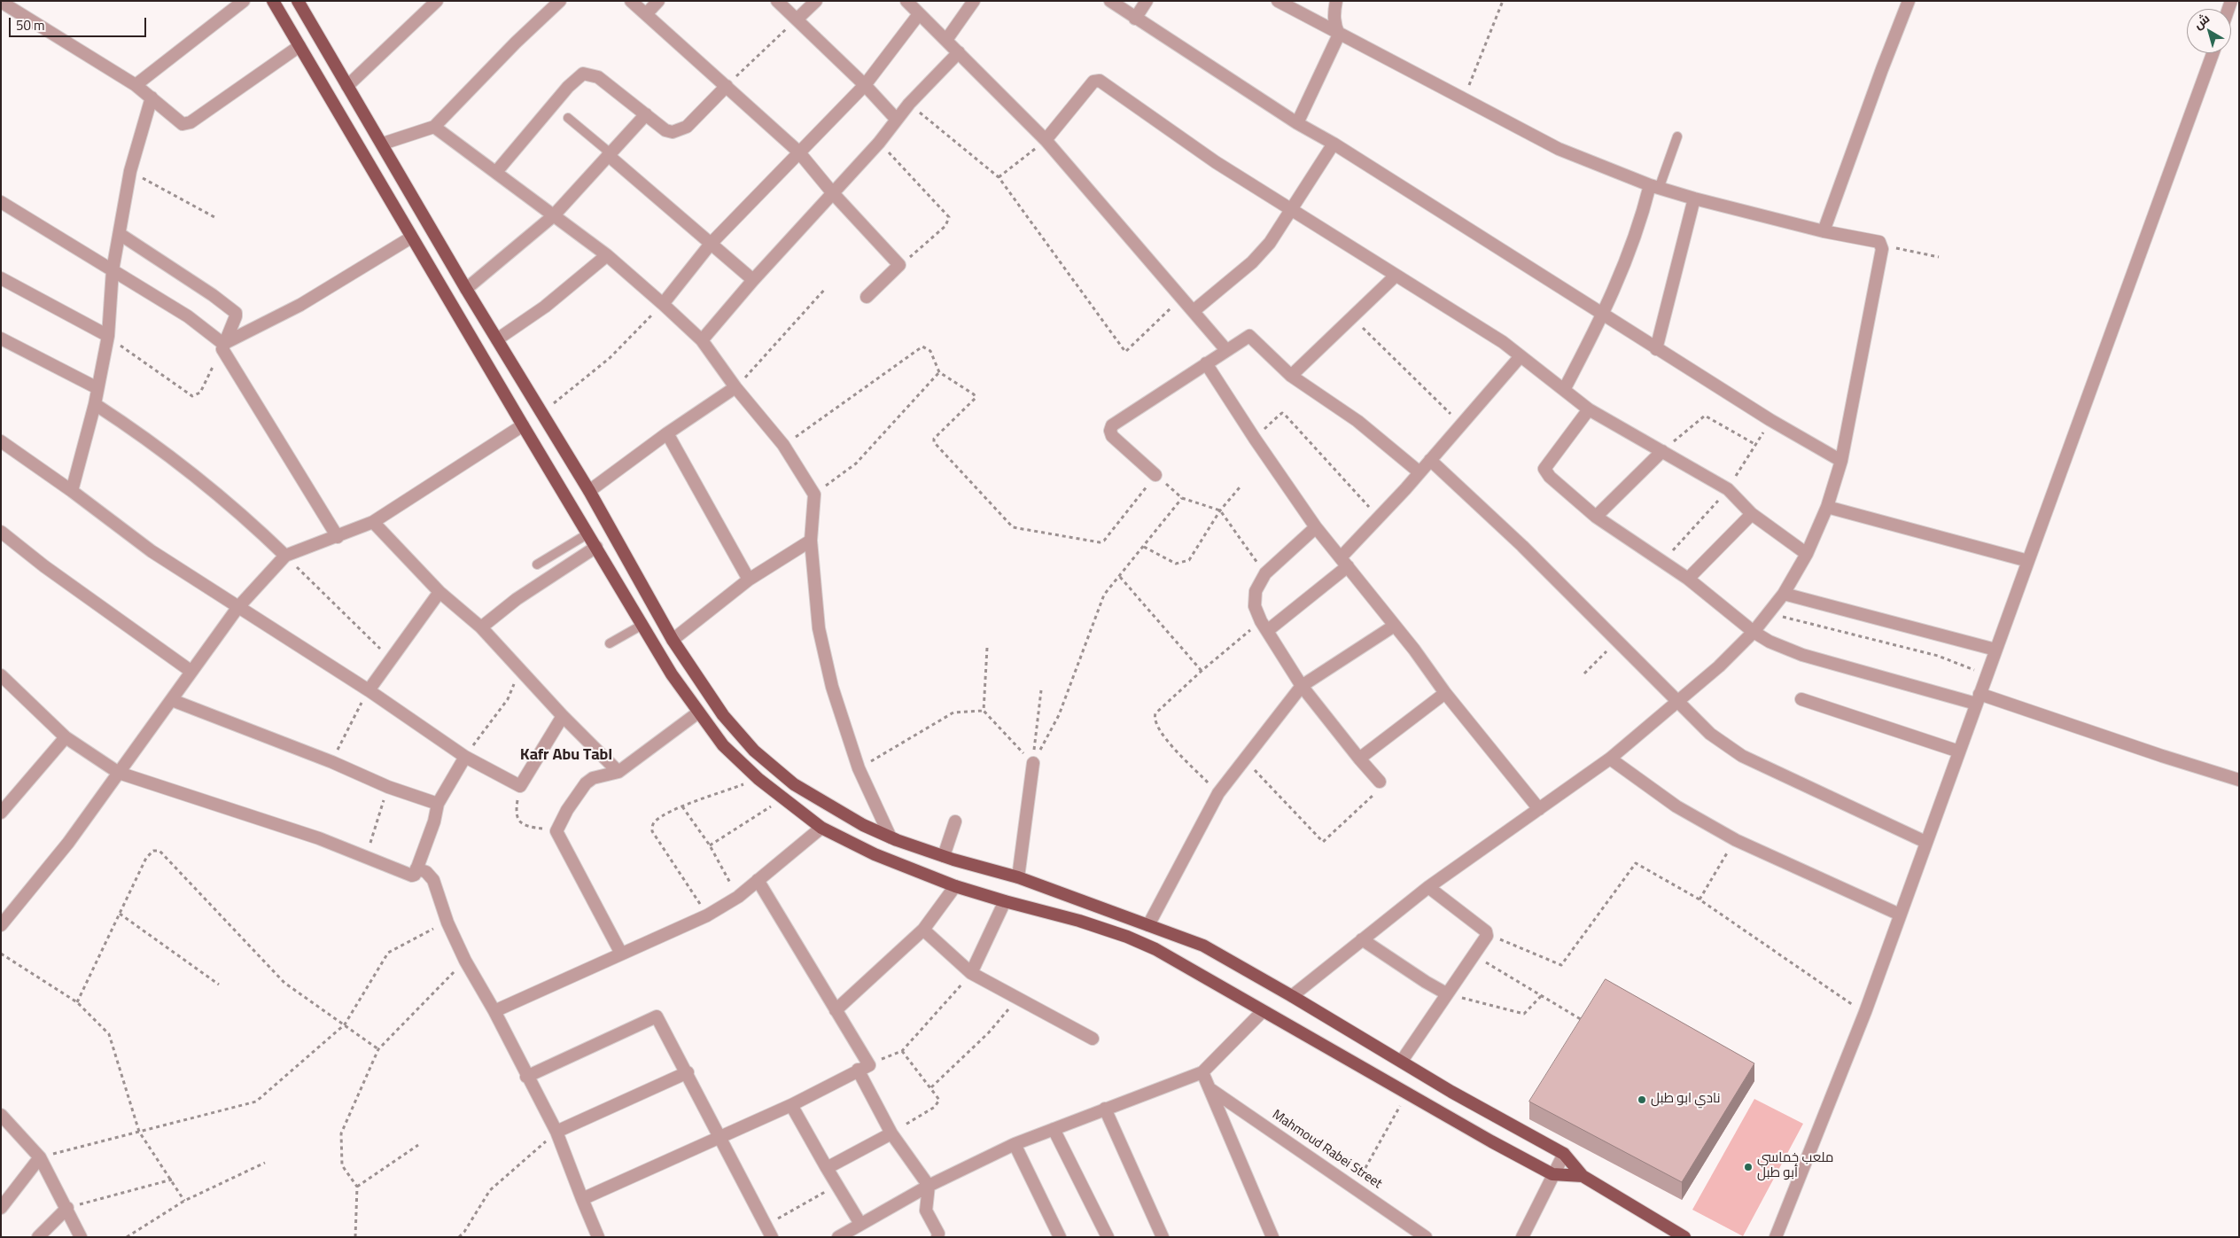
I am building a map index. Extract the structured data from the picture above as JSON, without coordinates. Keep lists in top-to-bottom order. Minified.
{"streets":{"street":["Mahmoud Rabei Street"]},"districts":["Kafr Abu Tabl"],"places":["نادي ابو طبل","ملعب خماسي أبو طبل"],"scale_bar":"50 m","north":"top left"}
